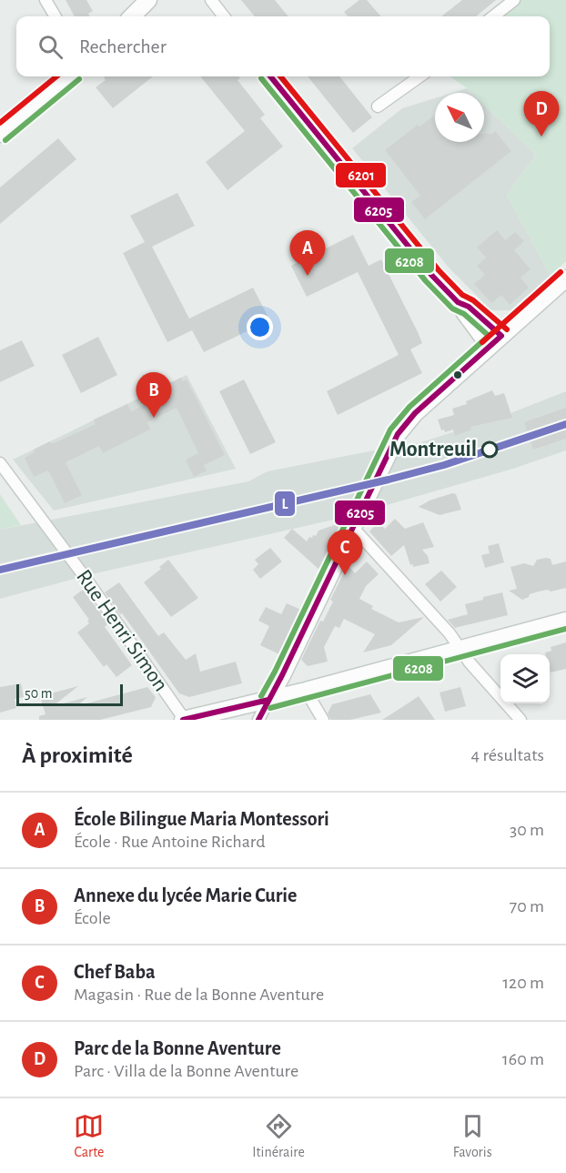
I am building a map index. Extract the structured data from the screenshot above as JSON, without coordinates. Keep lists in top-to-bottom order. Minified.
{"streets":{"street":["Rue Henri Simon"]},"places":["Montreuil"],"lines":["transit line 6205","transit line 6201","transit line 6208","transit line L"],"scale_bar":"50 m","north":"top left","page":{"search":"Rechercher","pins":["D","A","B","C"],"scale":"50 m","heading":["À proximité","4 résultats"],"list":[{"mark":"A","name":"École Bilingue Maria Montessori","note":"École · Rue Antoine Richard","value":"30 m"},{"mark":"B","name":"Annexe du lycée Marie Curie","note":"École","value":"70 m"},{"mark":"C","name":"Chef Baba","note":"Magasin · Rue de la Bonne Aventure","value":"120 m"},{"mark":"D","name":"Parc de la Bonne Aventure","note":"Parc · Villa de la Bonne Aventure","value":"160 m"}],"nav":["Carte","Itinéraire","Favoris"]}}
